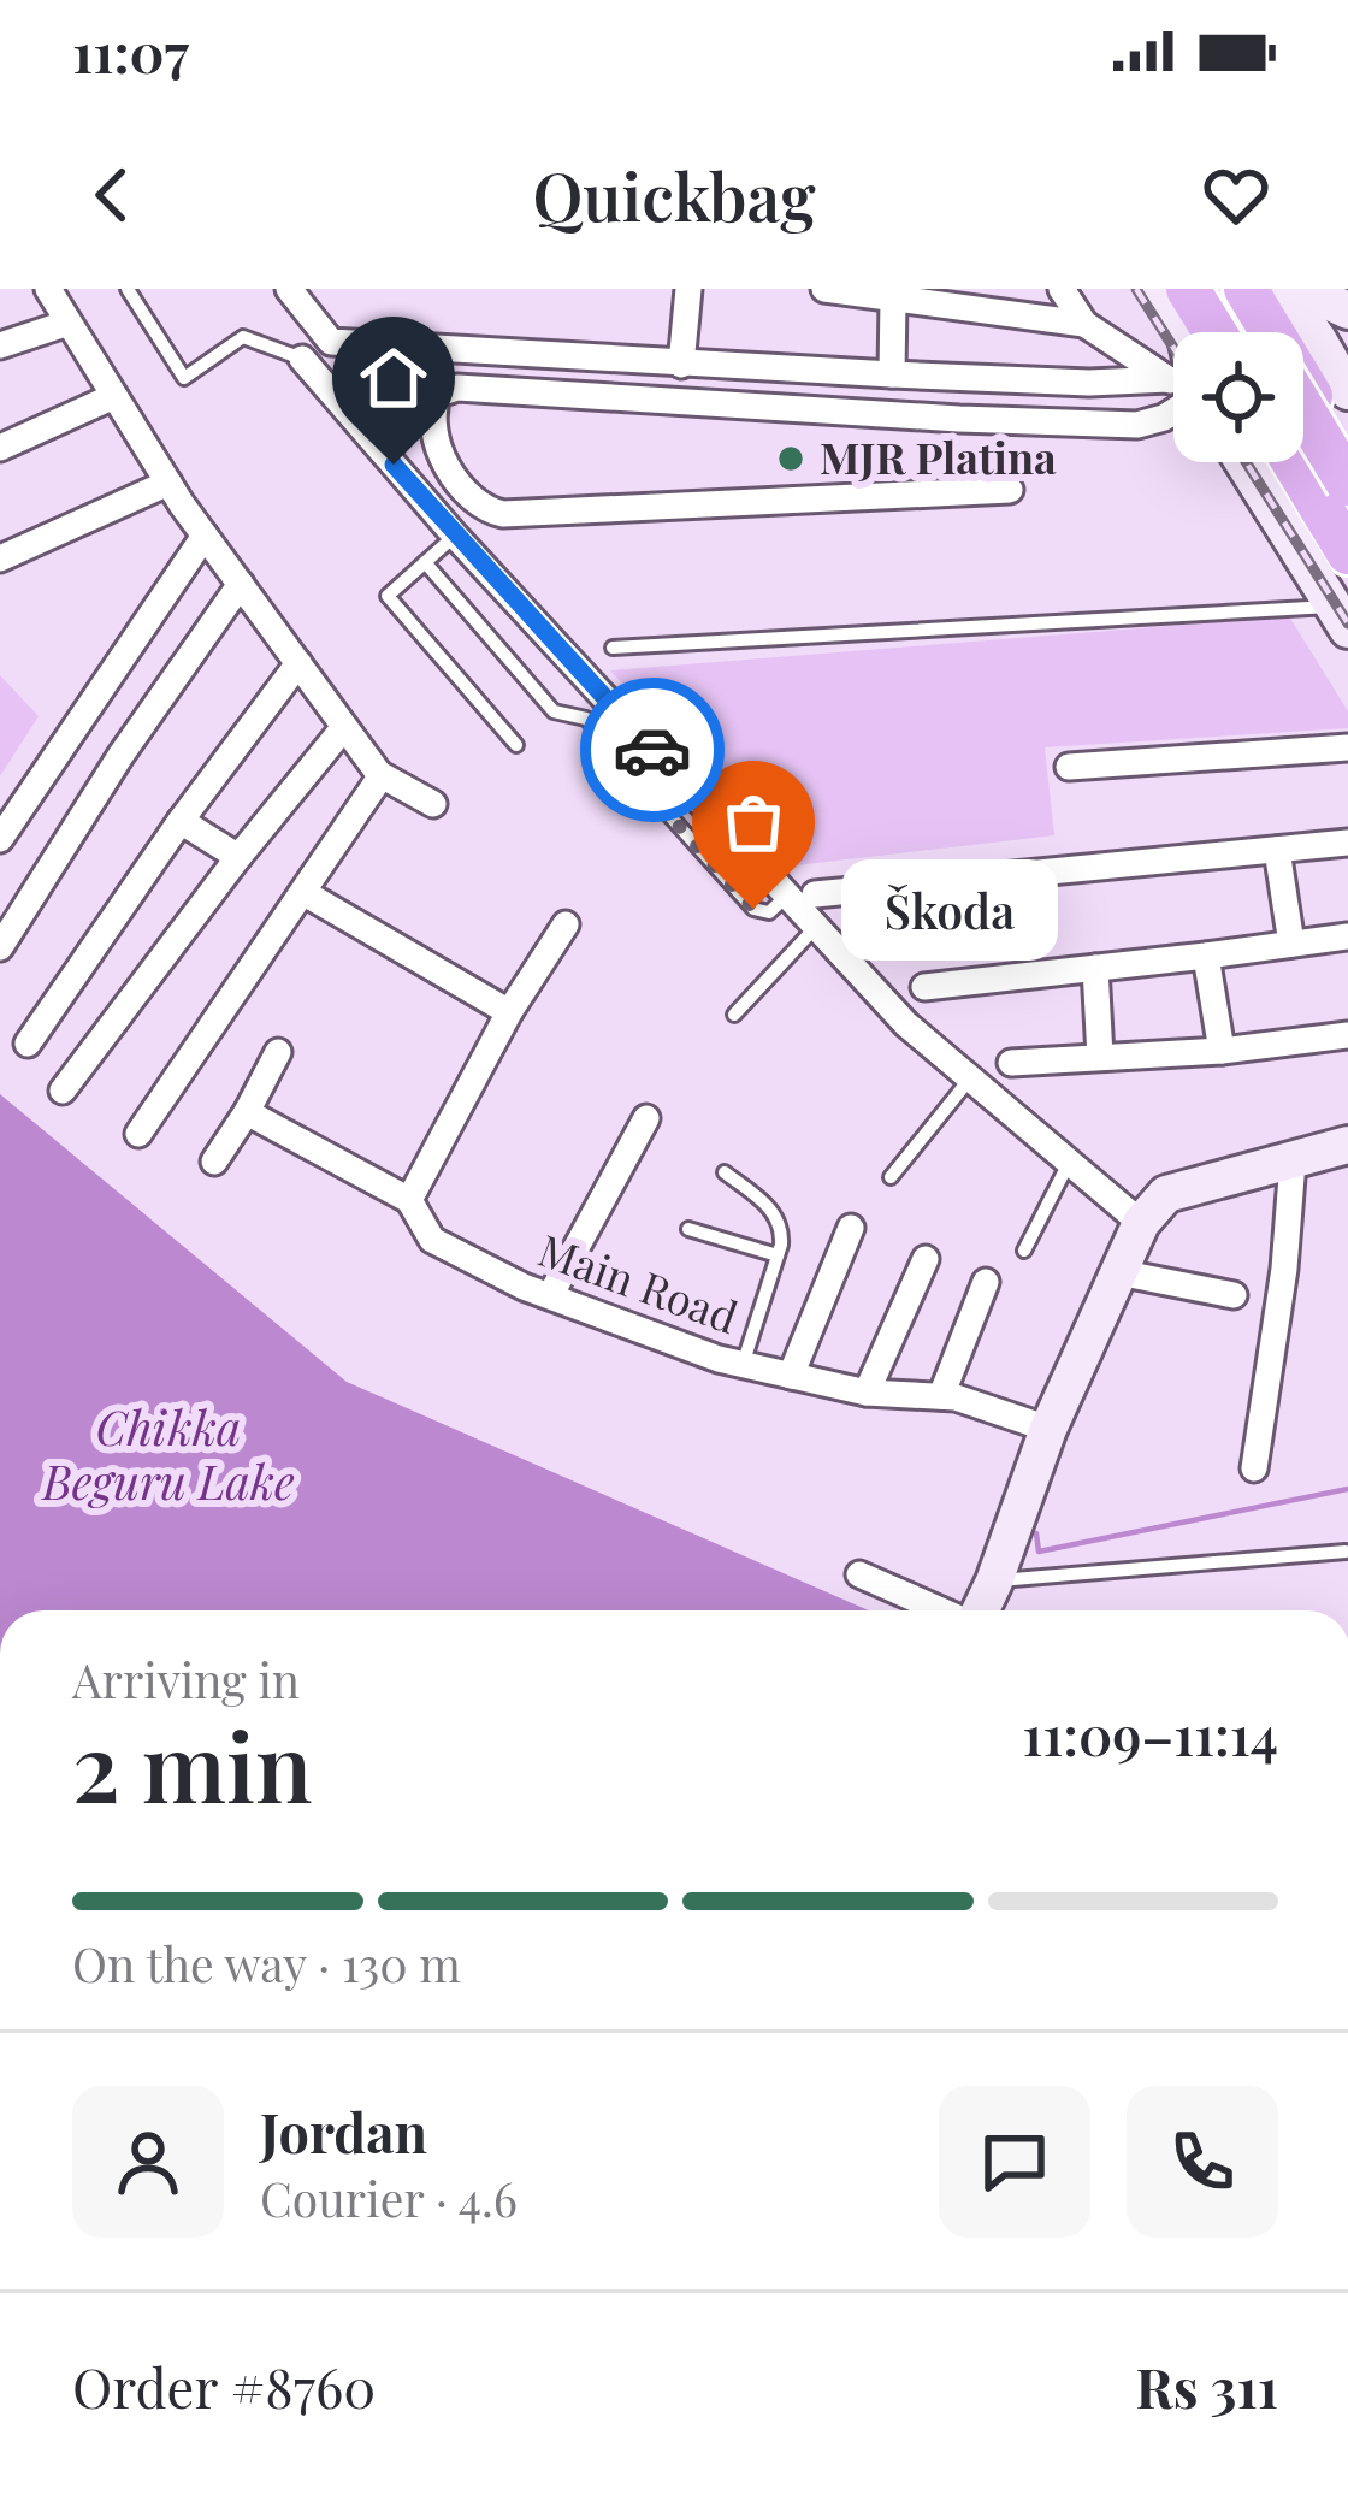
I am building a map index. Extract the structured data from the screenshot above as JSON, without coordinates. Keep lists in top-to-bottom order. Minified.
{"streets":{"street":["Main Road"]},"water":["Chikka Beguru Lake"],"places":["MJR Platina","Škoda"],"page":{"status":"11:07","header":"Quickbag","bubble":"Škoda","heading":["2 min","Arriving in","11:09–11:14"],"panel":["Jordan","Courier · 4.6","Order #8760","Rs 311"],"bar":"On the way · 130 m"}}
